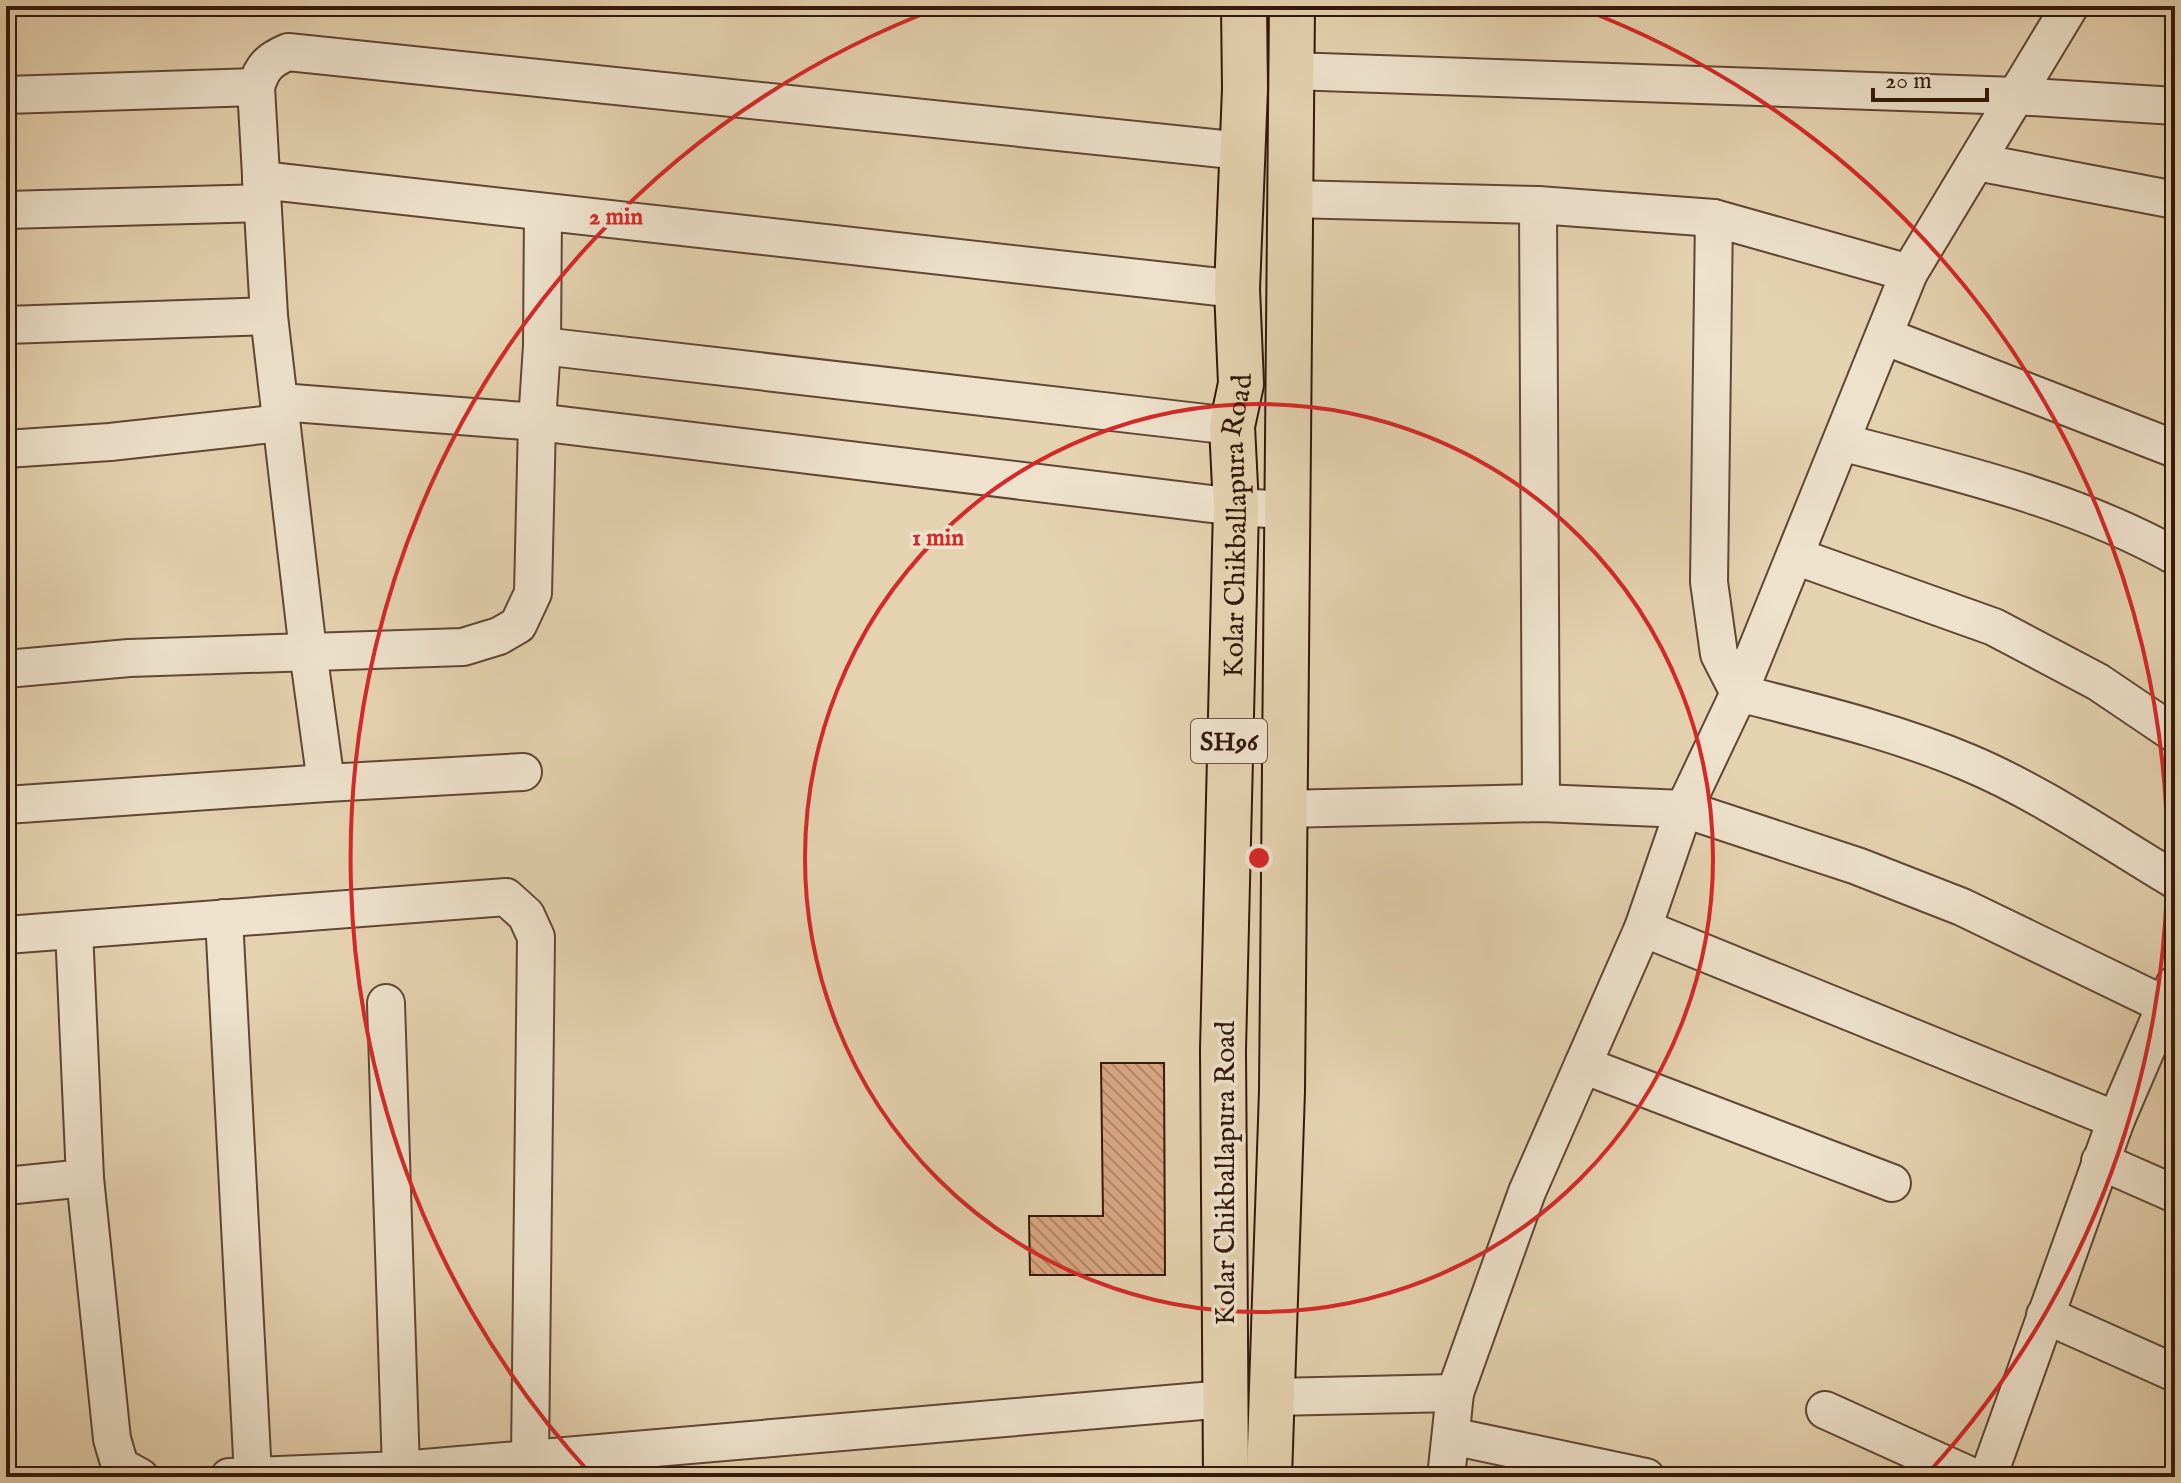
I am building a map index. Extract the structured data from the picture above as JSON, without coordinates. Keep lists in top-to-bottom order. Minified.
{"streets":{"main road":["Kolar Chikballapura Road","SH96"]},"scale_bar":"20 m","rings":["2 min","1 min"]}
